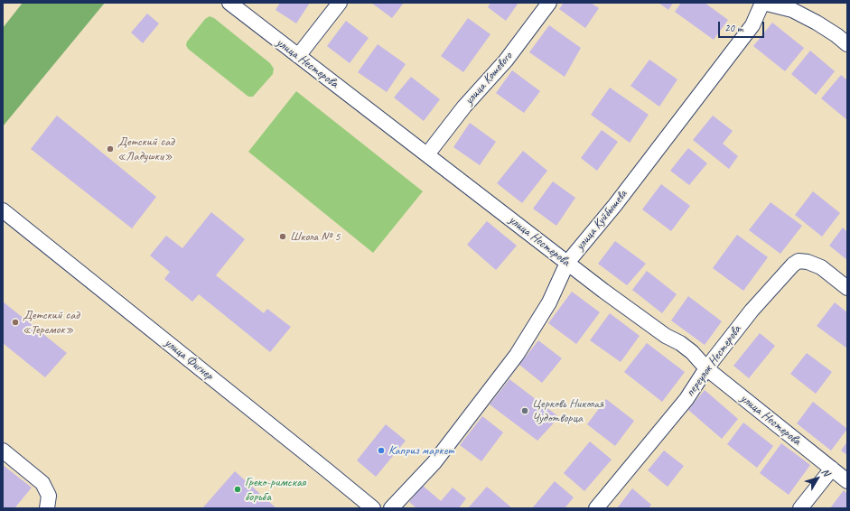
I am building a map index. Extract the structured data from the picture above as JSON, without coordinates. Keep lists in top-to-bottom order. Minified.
{"streets":{"street":["улица Нестерова","улица Кошевого","улица Куйбышева","улица Фигнер","переулок Нестерова"]},"crossings":[["улица Нестерова","улица Кошевого"],["улица Нестерова","улица Куйбышева"],["улица Нестерова","переулок Нестерова"]],"places":["Детский сад «Ладушки»","Школа № 5","Детский сад «Теремок»","Церковь Николая Чудотворца","Каприз маркет","Греко-римская борьба"],"scale_bar":"20 m","north":"top right"}
